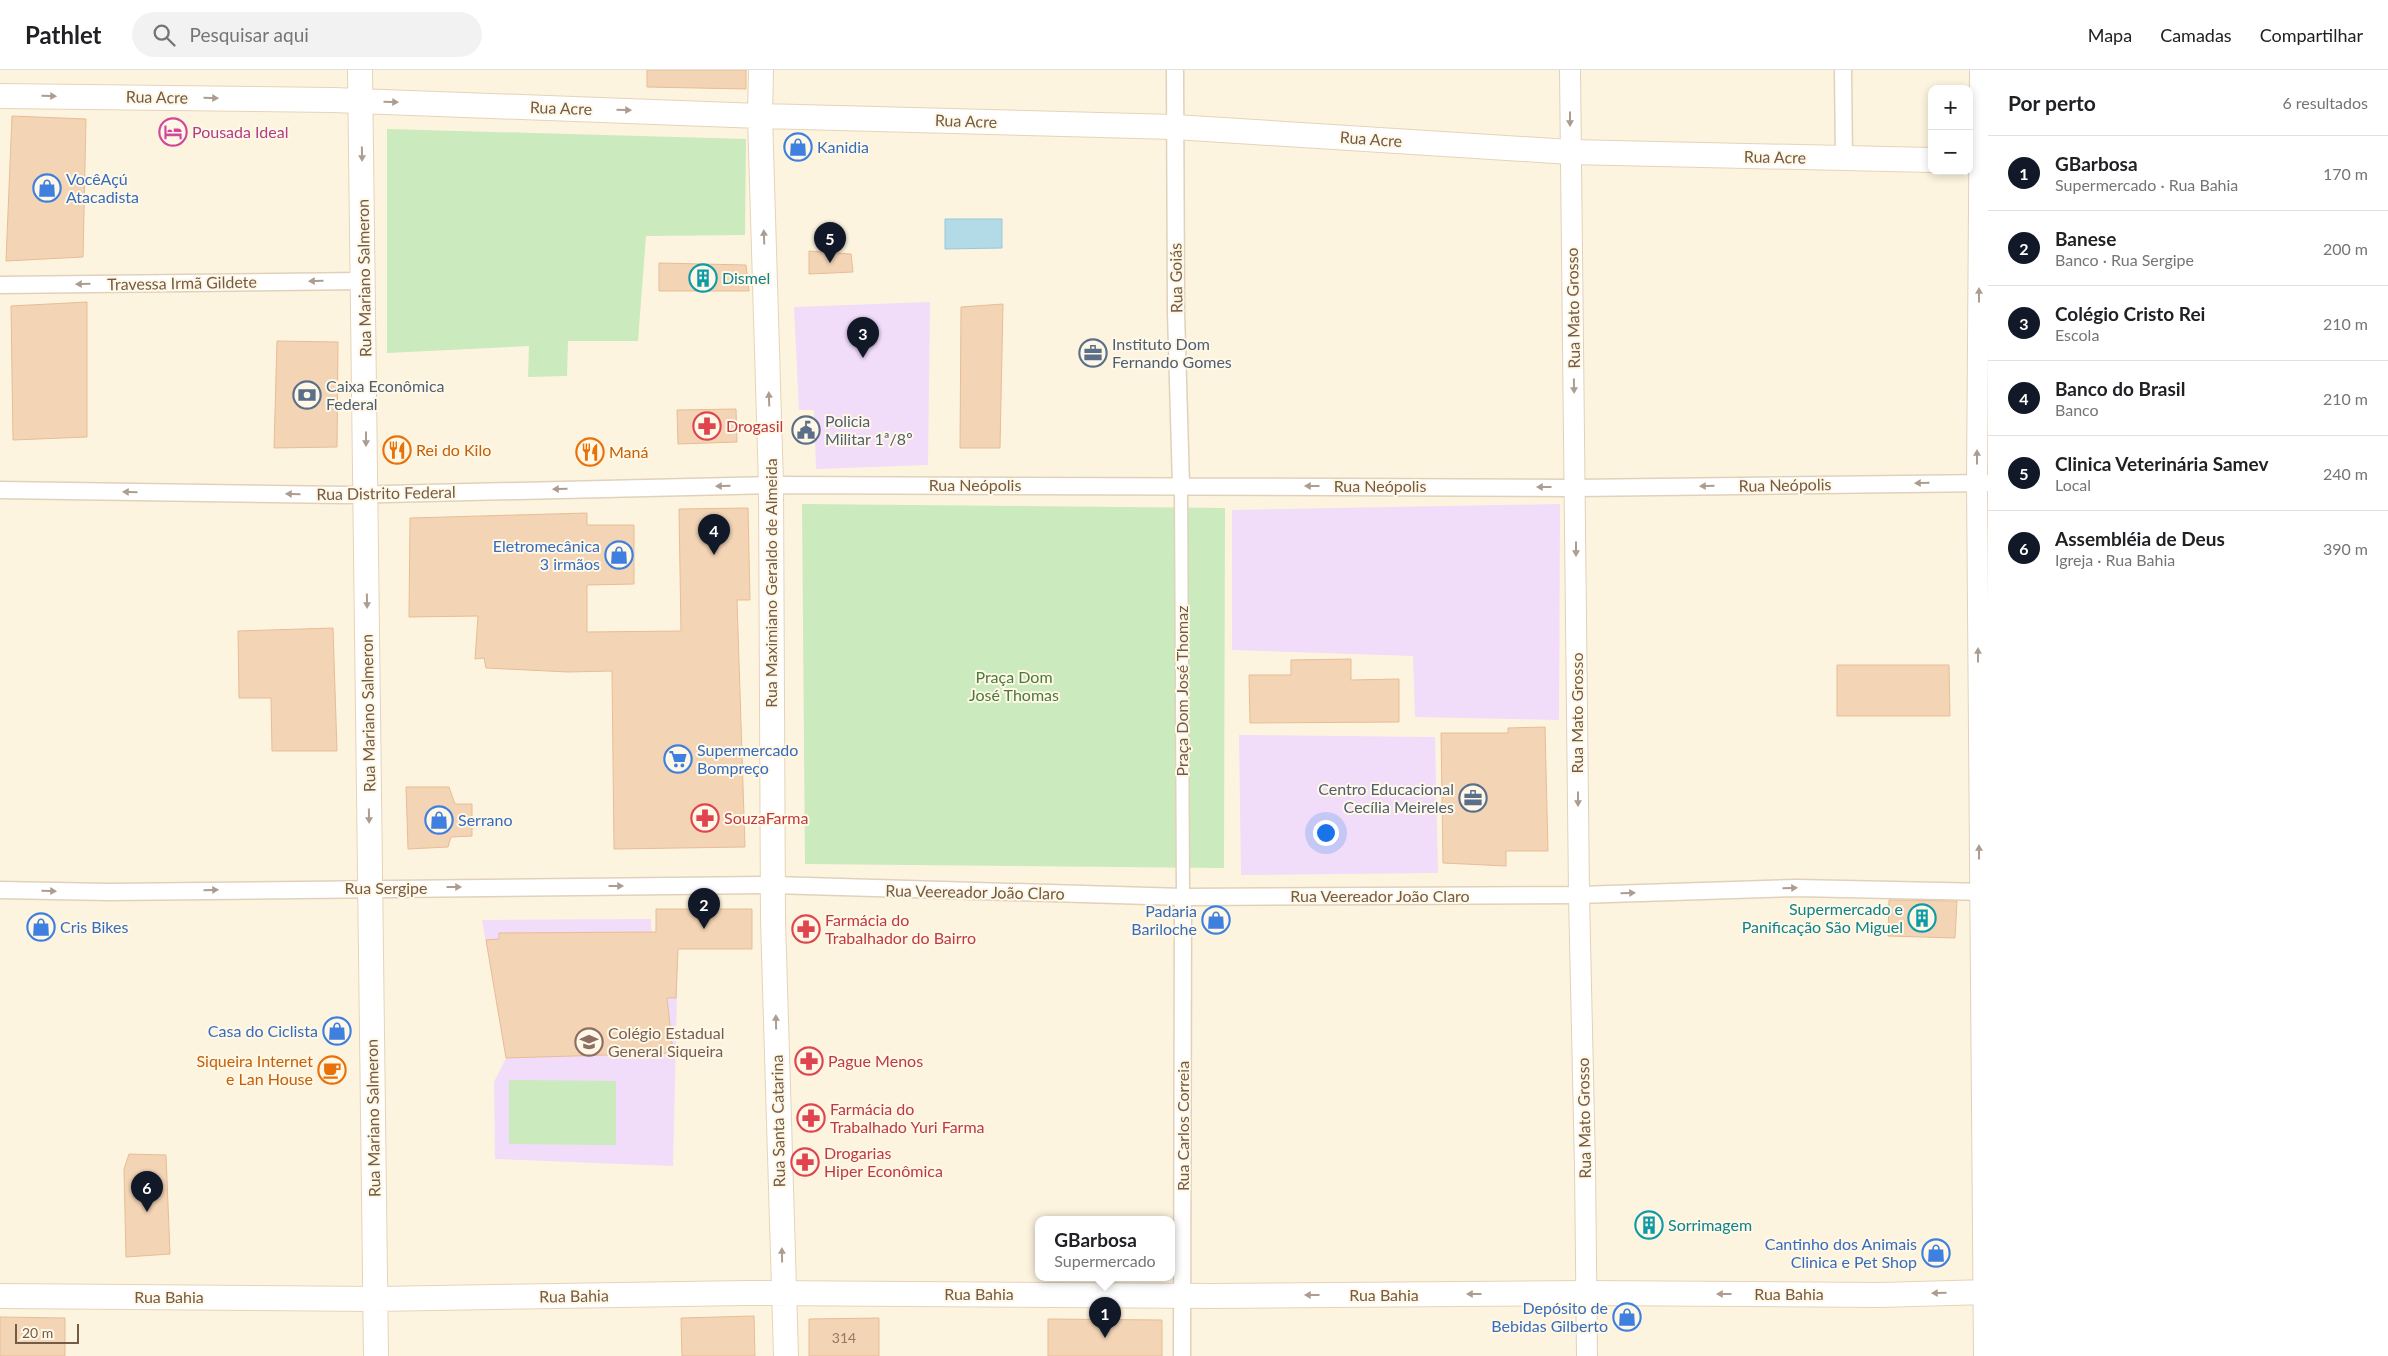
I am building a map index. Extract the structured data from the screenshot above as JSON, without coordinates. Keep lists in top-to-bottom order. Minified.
{"streets":{"main road":["Rua Acre","Rua Mariano Salmeron","Rua Maximiano Geraldo de Almeida","Rua Santa Catarina","Rua Bahia"],"street":["Rua Goiás","Travessa Irmã Gildete","Rua Mato Grosso","Rua Neópolis","Rua Distrito Federal","Praça Dom José Thomaz","Rua Sergipe","Rua Veereador João Claro","Rua Carlos Correia"]},"crossings":[["Rua Acre","Rua Mariano Salmeron"],["Rua Acre","Rua Goiás"],["Rua Acre","Rua Mato Grosso"],["Rua Acre","Rua Maximiano Geraldo de Almeida"],["Rua Mariano Salmeron","Travessa Irmã Gildete"],["Rua Mariano Salmeron","Rua Distrito Federal"],["Rua Mariano Salmeron","Rua Sergipe"],["Rua Mariano Salmeron","Rua Bahia"],["Rua Goiás","Rua Neópolis"],["Rua Goiás","Praça Dom José Thomaz"],["Rua Mato Grosso","Rua Neópolis"],["Rua Mato Grosso","Rua Veereador João Claro"],["Rua Mato Grosso","Rua Bahia"],["Rua Neópolis","Rua Distrito Federal"],["Rua Neópolis","Rua Maximiano Geraldo de Almeida"],["Rua Neópolis","Praça Dom José Thomaz"],["Rua Distrito Federal","Rua Maximiano Geraldo de Almeida"],["Rua Maximiano Geraldo de Almeida","Rua Sergipe"],["Rua Maximiano Geraldo de Almeida","Rua Veereador João Claro"],["Rua Maximiano Geraldo de Almeida","Rua Santa Catarina"],["Praça Dom José Thomaz","Rua Veereador João Claro"],["Praça Dom José Thomaz","Rua Carlos Correia"],["Rua Sergipe","Rua Veereador João Claro"],["Rua Sergipe","Rua Santa Catarina"],["Rua Veereador João Claro","Rua Santa Catarina"],["Rua Veereador João Claro","Rua Carlos Correia"],["Rua Santa Catarina","Rua Bahia"],["Rua Carlos Correia","Rua Bahia"]],"one_way":["Rua Acre","Rua Mariano Salmeron","Travessa Irmã Gildete","Rua Mato Grosso","Rua Neópolis","Rua Distrito Federal","Rua Maximiano Geraldo de Almeida","Rua Sergipe","Rua Santa Catarina","Rua Bahia"],"parks":["Praça Dom José Thomas"],"places":{"hotel":["Pousada Ideal"],"shop":["Kanidia","VocêAçú Atacadista","Eletromecânica 3 irmãos","Serrano","Padaria Bariloche","Cris Bikes","Casa do Ciclista","Cantinho dos Animais Clinica e Pet Shop","Depósito de Bebidas Gilberto"],"building":["Dismel","Supermercado e Panificação São Miguel","Sorrimagem"],"office":["Instituto Dom Fernando Gomes","Centro Educacional Cecília Meireles"],"bank":["Caixa Econômica Federal"],"pharmacy":["Drogasil","SouzaFarma","Farmácia do Trabalhador do Bairro","Pague Menos","Farmácia do Trabalhado Yuri Farma","Drogarias Hiper Econômica"],"public building":["Policia Militar 1ª/8º"],"restaurant":["Rei do Kilo","Maná"],"supermarket":["Supermercado Bompreço"],"school or university":["Colégio Estadual General Siqueira"],"cafe":["Siqueira Internet e Lan House"]},"house_numbers":["314"],"scale_bar":"20 m","page":{"header":"Pathlet","search":"Pesquisar aqui","nav":["Mapa","Camadas","Compartilhar"],"heading":["Por perto","6 resultados"],"map_buttons":["+","−"],"list":[{"mark":"1","name":"GBarbosa","note":"Supermercado · Rua Bahia","value":"170 m"},{"mark":"2","name":"Banese","note":"Banco · Rua Sergipe","value":"200 m"},{"mark":"3","name":"Colégio Cristo Rei","note":"Escola","value":"210 m"},{"mark":"4","name":"Banco do Brasil","note":"Banco","value":"210 m"},{"mark":"5","name":"Clinica Veterinária Samev","note":"Local","value":"240 m"},{"mark":"6","name":"Assembléia de Deus","note":"Igreja · Rua Bahia","value":"390 m"}],"pins":["5","3","4","2","6","1"],"popup":["GBarbosa","Supermercado"],"scale":"20 m"}}
